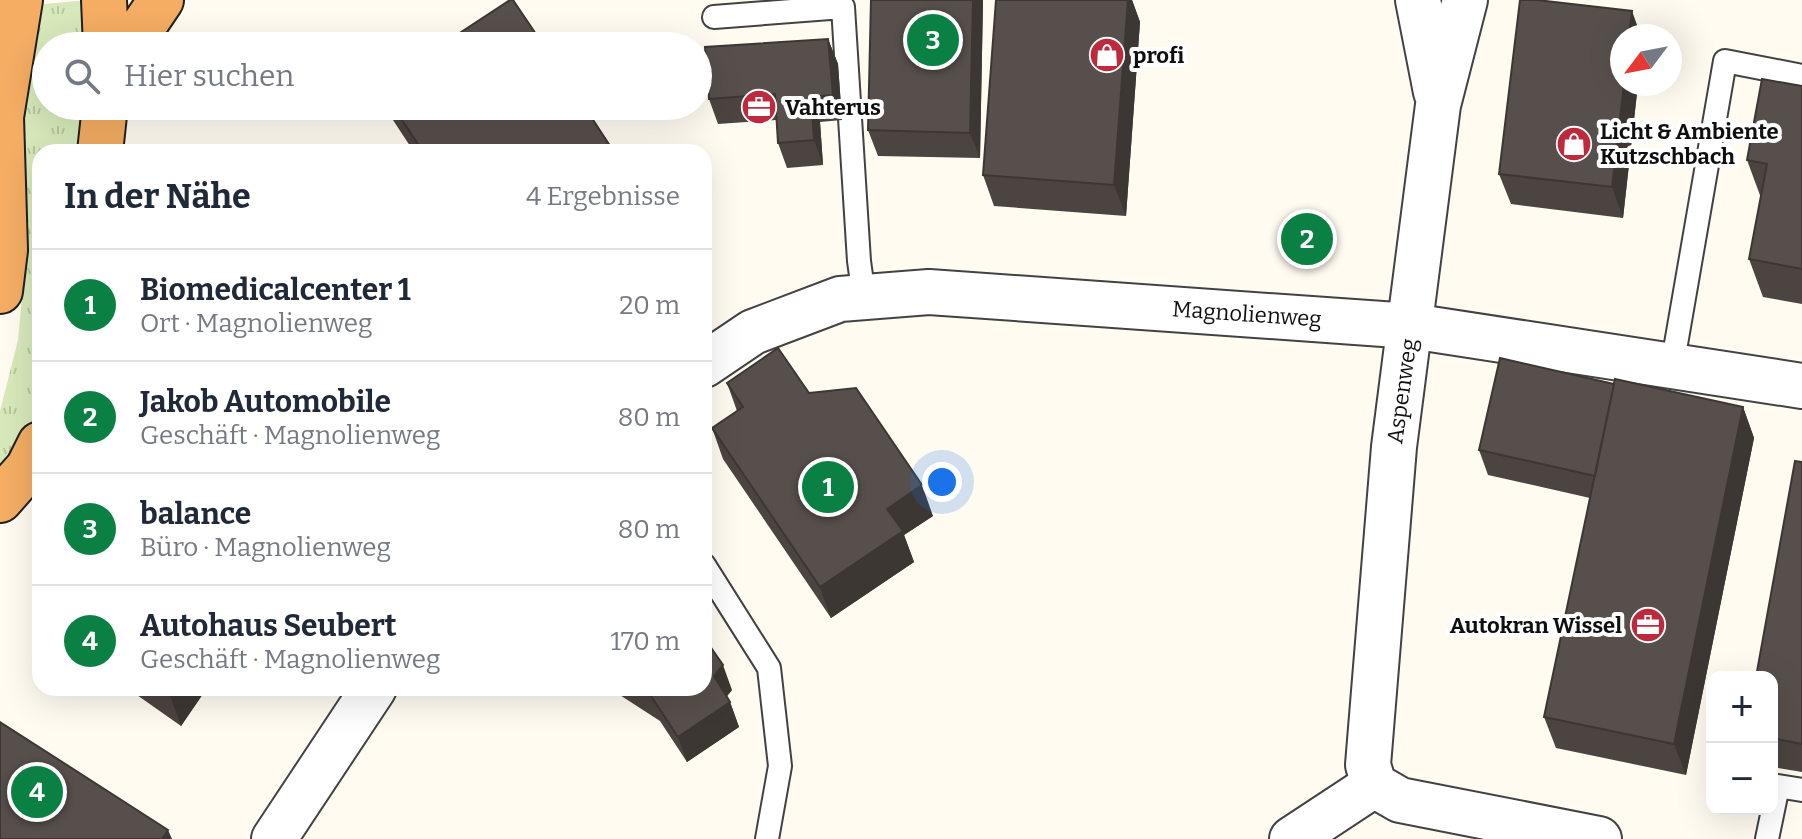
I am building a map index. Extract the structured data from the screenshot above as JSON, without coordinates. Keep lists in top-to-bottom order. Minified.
{"streets":{"street":["Magnolienweg","Aspenweg"]},"crossings":[["Magnolienweg","Aspenweg"]],"places":{"shop":["profi","Licht & Ambiente Kutzschbach"],"office":["Vahterus","Autokran Wissel"]},"north":"bottom left","page":{"pins":["3","2","1","4"],"search":"Hier suchen","heading":["In der Nähe","4 Ergebnisse"],"list":[{"mark":"1","name":"Biomedicalcenter 1","note":"Ort · Magnolienweg","value":"20 m"},{"mark":"2","name":"Jakob Automobile","note":"Geschäft · Magnolienweg","value":"80 m"},{"mark":"3","name":"balance","note":"Büro · Magnolienweg","value":"80 m"},{"mark":"4","name":"Autohaus Seubert","note":"Geschäft · Magnolienweg","value":"170 m"}],"map_buttons":["+","−"]}}
